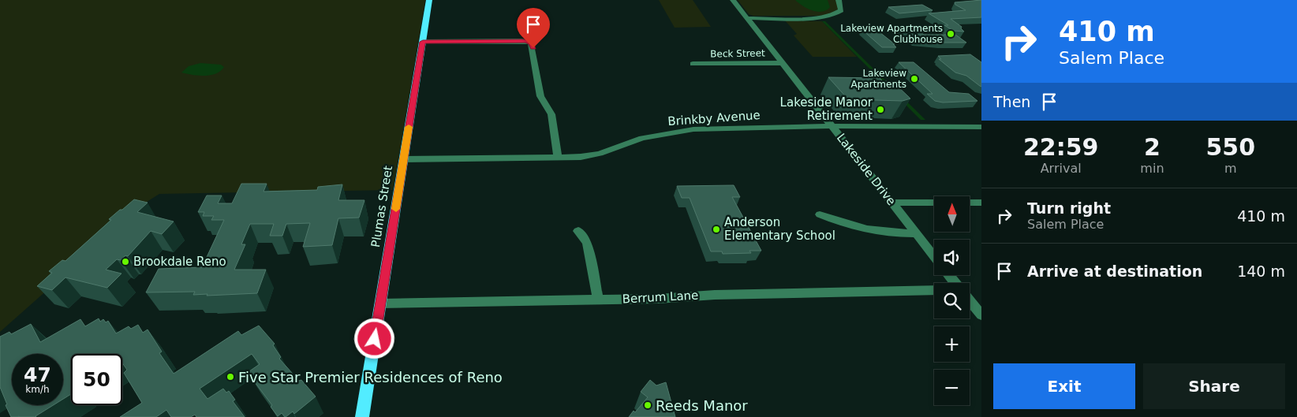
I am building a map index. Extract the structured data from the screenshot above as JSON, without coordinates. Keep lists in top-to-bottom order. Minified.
{"streets":{"main road":["Plumas Street"],"street":["Beck Street","Brinkby Avenue","Lakeside Drive","Berrum Lane"]},"crossings":[["Beck Street","Lakeside Drive"],["Brinkby Avenue","Lakeside Drive"],["Brinkby Avenue","Plumas Street"],["Plumas Street","Berrum Lane"]],"places":["Lakeview Apartments Clubhouse","Lakeview Apartments","Lakeside Manor Retirement","Anderson Elementary School","Brookdale Reno","Five Star Premier Residences of Reno","Reeds Manor"],"north":"top","page":{"turn":["410 m","Salem Place"],"then":"Then","eta":["22:59","Arrival","2","min","550","m"],"list":[{"name":"Turn right","note":"Salem Place","value":"410 m"},{"name":"Arrive at destination","value":"140 m"}],"map_buttons":["+","−"],"speed":"47 km/h","limit":"50","buttons":["Exit","Share"]}}
